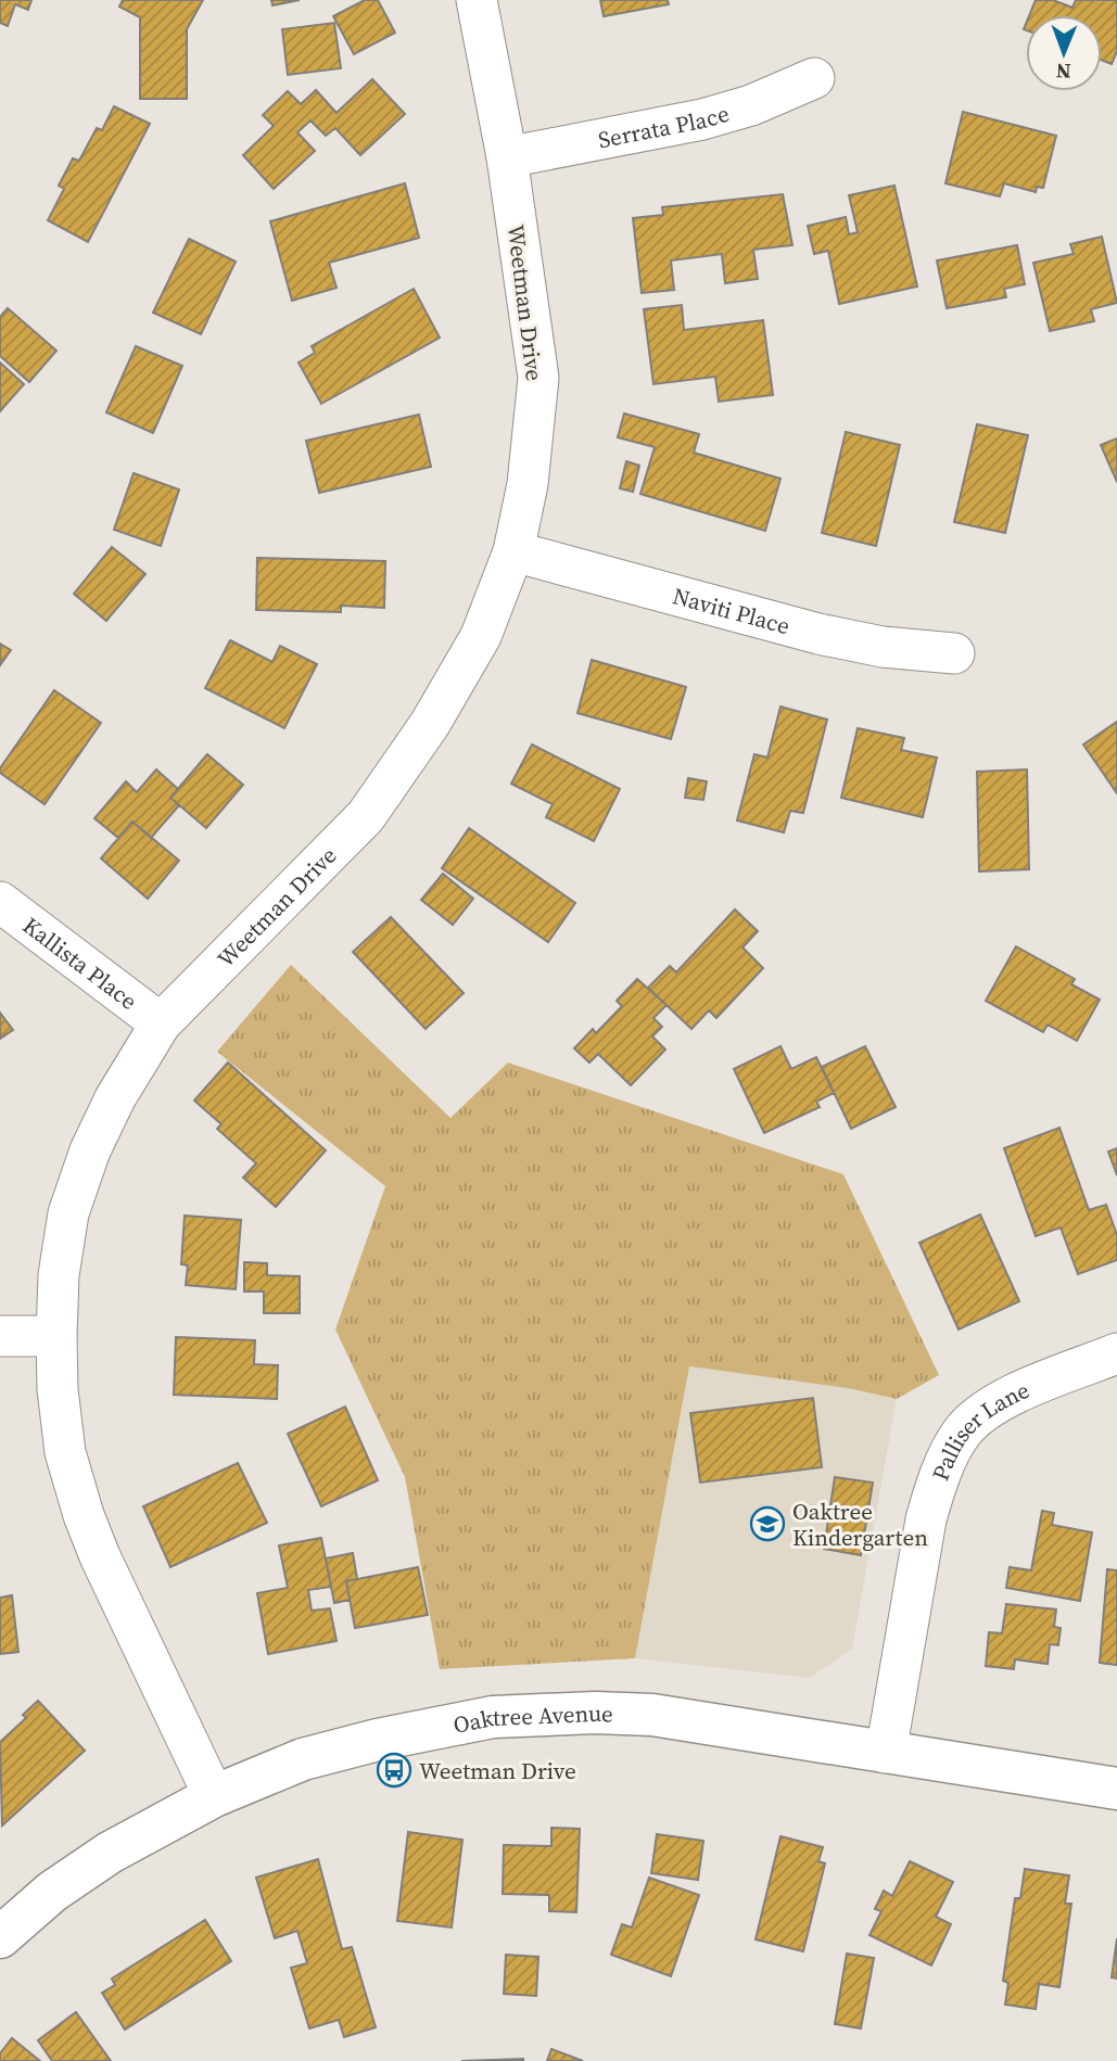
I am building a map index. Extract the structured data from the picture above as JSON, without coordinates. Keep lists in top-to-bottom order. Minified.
{"streets":{"street":["Serrata Place","Weetman Drive","Naviti Place","Kallista Place","Palliser Lane","Oaktree Avenue"]},"crossings":[["Serrata Place","Weetman Drive"],["Weetman Drive","Naviti Place"],["Weetman Drive","Kallista Place"],["Weetman Drive","Oaktree Avenue"],["Palliser Lane","Oaktree Avenue"]],"places":{"school or university":["Oaktree Kindergarten"],"bus stop":["Weetman Drive"]},"north":"bottom"}
